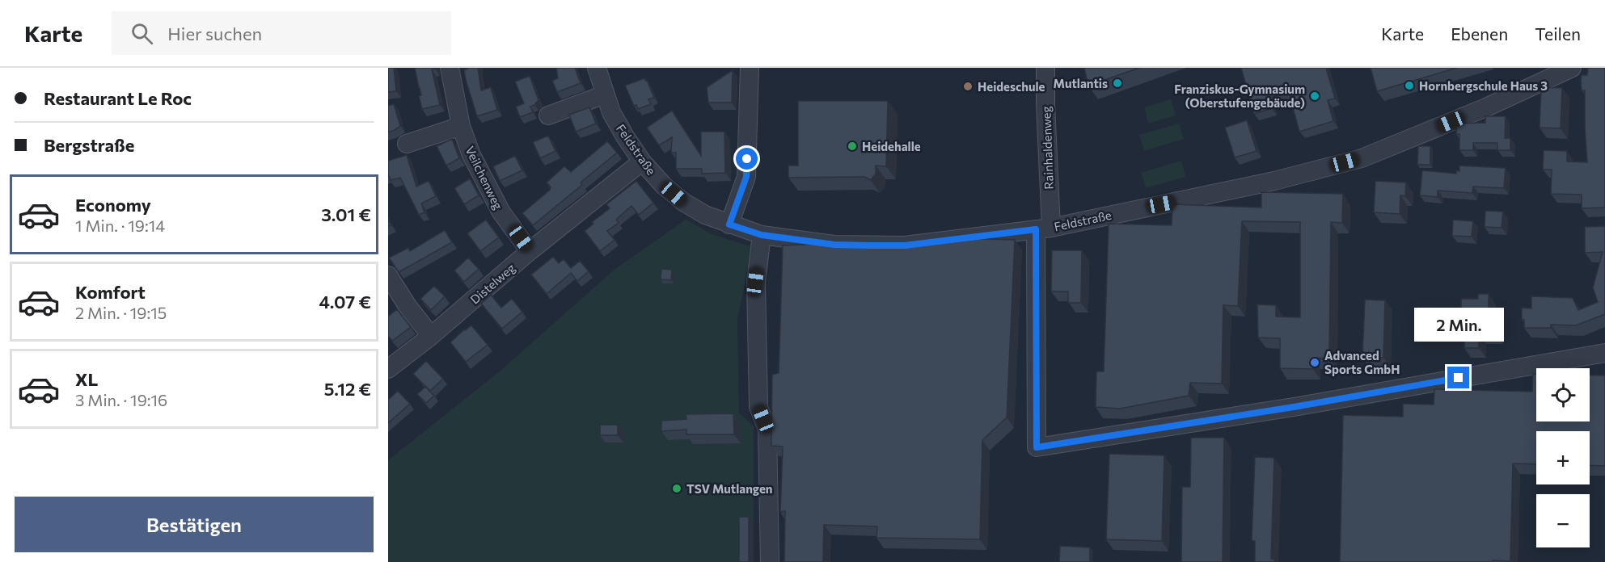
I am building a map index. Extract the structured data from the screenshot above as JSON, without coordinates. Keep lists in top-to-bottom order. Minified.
{"streets":{"street":["Rainhaldenweg","Feldstraße","Veilchenweg","Distelweg"]},"crossings":[["Rainhaldenweg","Feldstraße"],["Feldstraße","Distelweg"],["Veilchenweg","Distelweg"]],"places":["Mutlantis","Hornbergschule Haus 3","Heideschule","Franziskus-Gymnasium (Oberstufengebäude)","Heidehalle","Advanced Sports GmbH","TSV Mutlangen"],"page":{"header":"Karte","search":"Hier suchen","nav":["Karte","Ebenen","Teilen"],"banner":["Restaurant Le Roc","Bergstraße"],"list":[{"name":"Economy","note":"1 Min. · 19:14","value":"3.01 €"},{"name":"Komfort","note":"2 Min. · 19:15","value":"4.07 €"},{"name":"XL","note":"3 Min. · 19:16","value":"5.12 €"}],"bubble":"2 Min.","map_buttons":["+","−"],"buttons":"Bestätigen"}}
